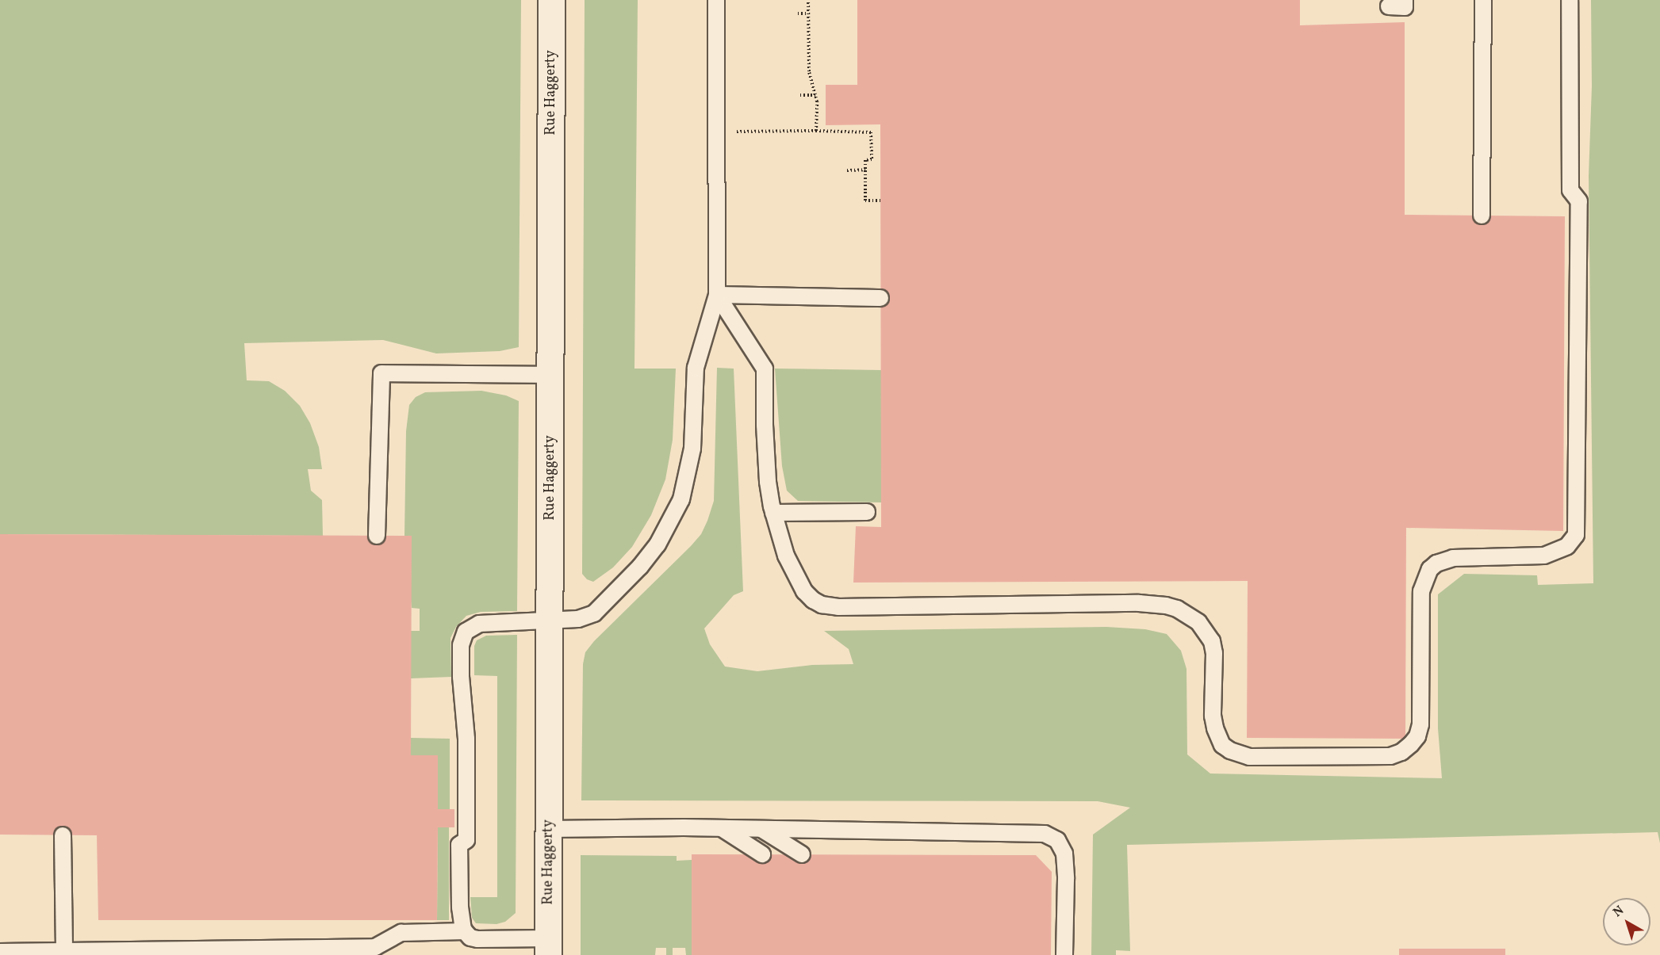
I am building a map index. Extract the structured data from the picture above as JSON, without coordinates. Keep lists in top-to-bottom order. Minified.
{"streets":{"street":["Rue Haggerty"]},"north":"top left"}
